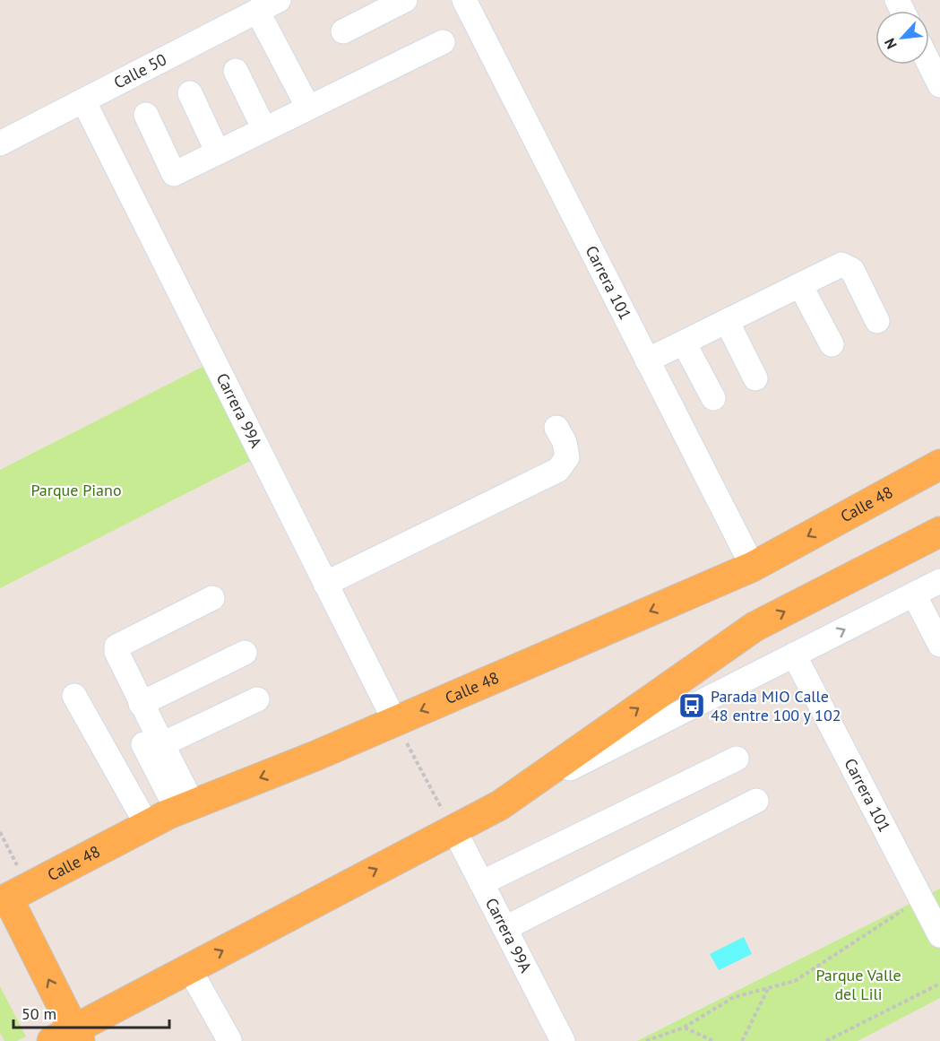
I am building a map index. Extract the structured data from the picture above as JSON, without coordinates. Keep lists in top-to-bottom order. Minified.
{"streets":{"main road":["Calle 48"],"street":["Calle 50","Carrera 101","Carrera 99A"]},"crossings":[["Calle 50","Carrera 99A"],["Carrera 101","Calle 48"],["Carrera 99A","Calle 48"]],"parks":["Parque Piano","Parque Valle del Lili"],"places":{"bus stop":["Parada MIO Calle 48 entre 100 y 102"]},"scale_bar":"50 m","north":"bottom left"}
